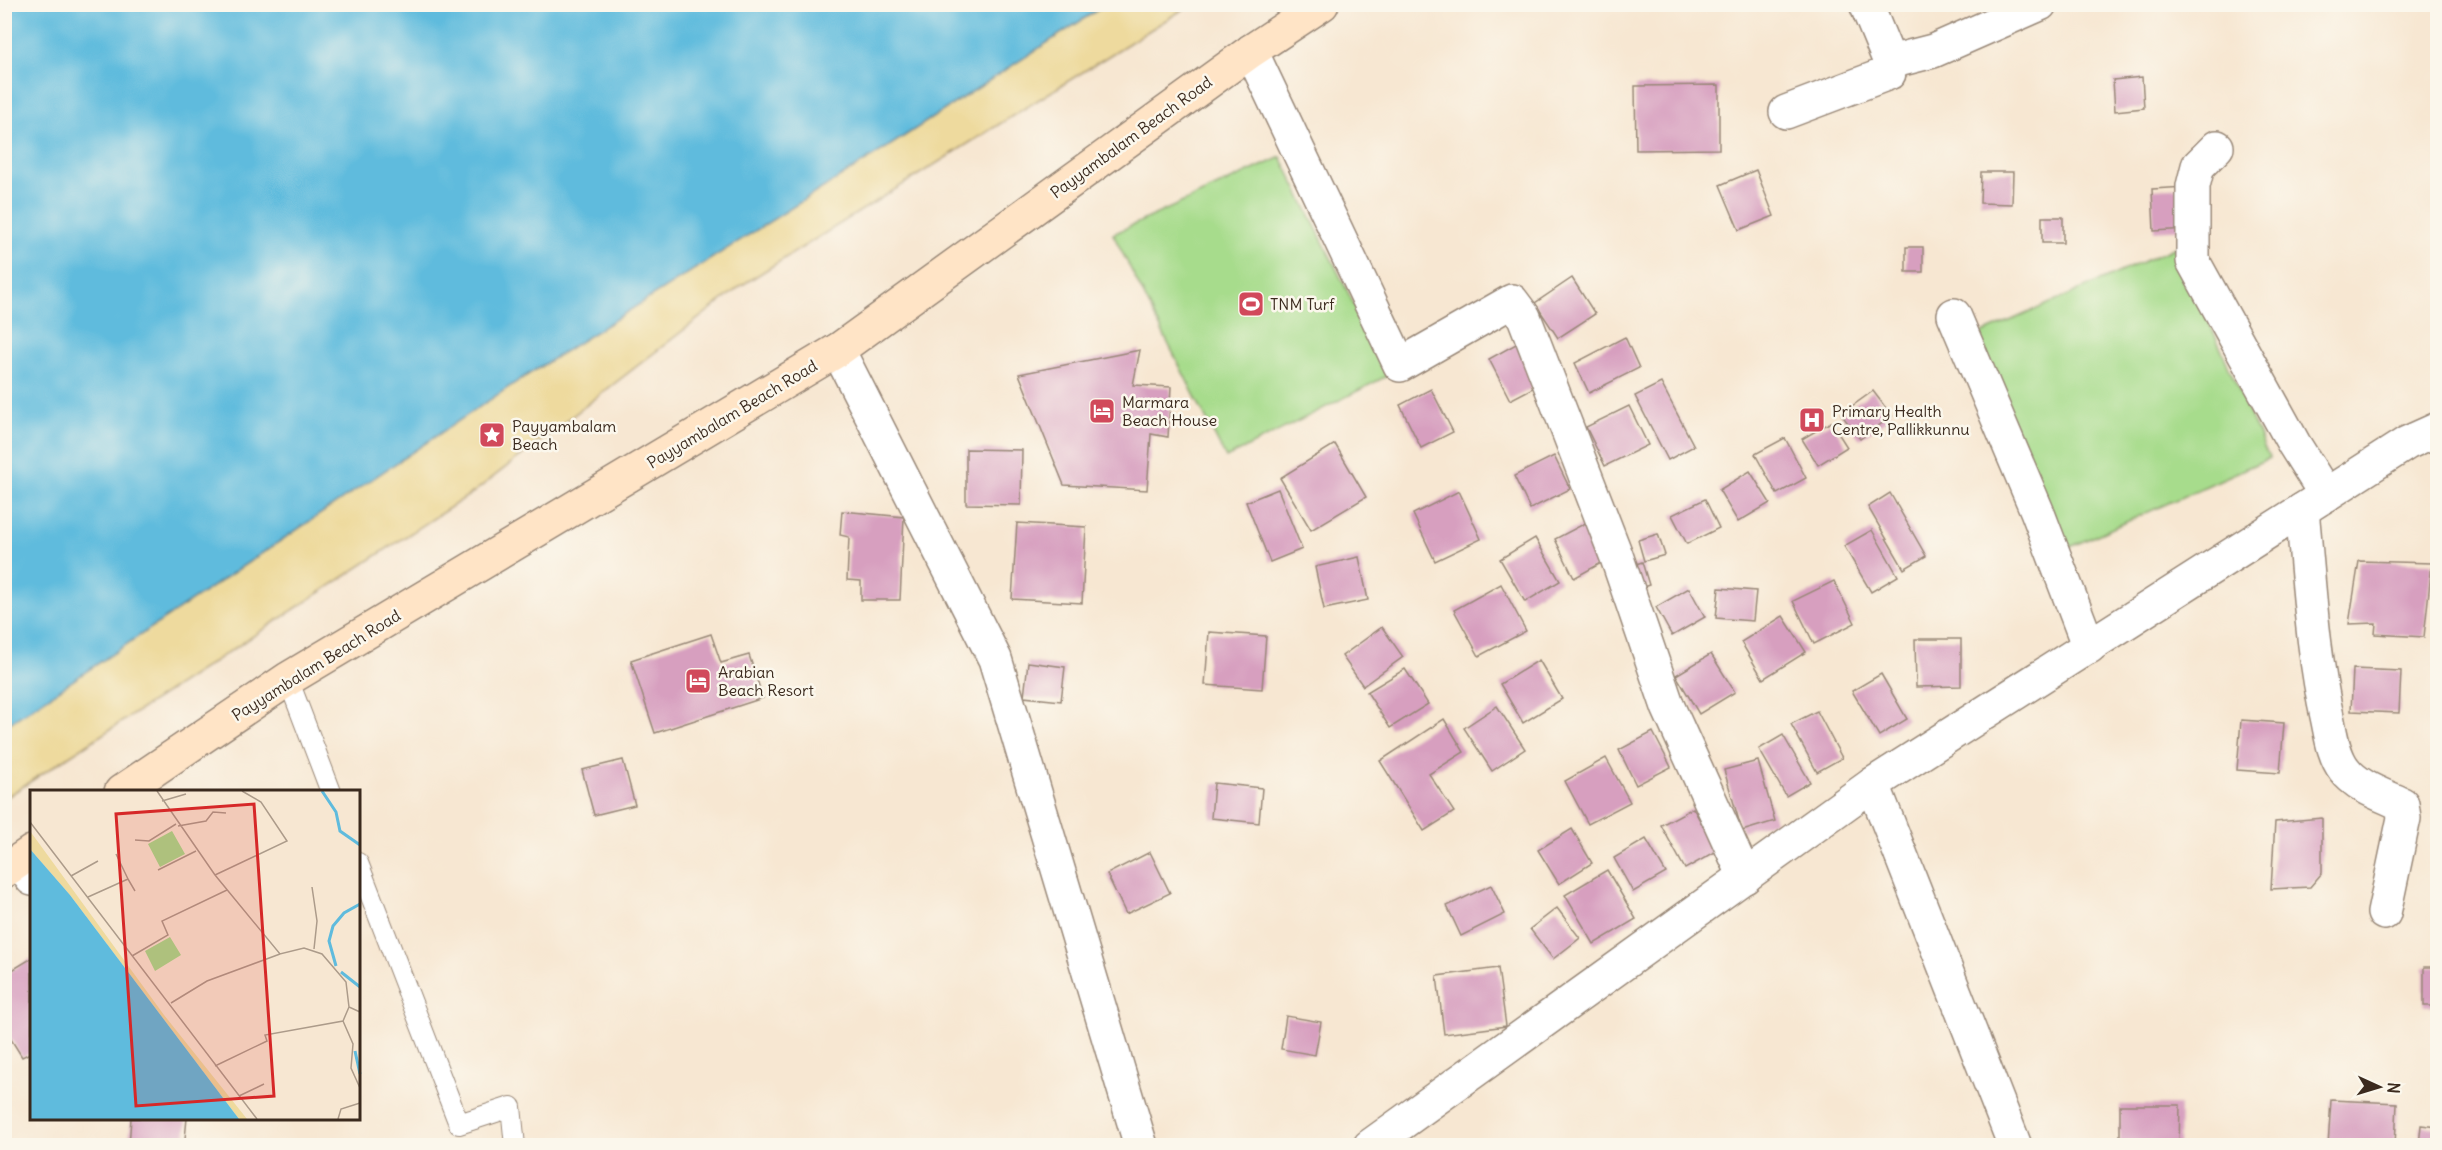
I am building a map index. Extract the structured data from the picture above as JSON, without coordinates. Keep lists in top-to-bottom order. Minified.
{"streets":{"main road":["Payyambalam Beach Road"]},"places":{"sports":["TNM Turf"],"hotel":["Marmara Beach House","Arabian Beach Resort"],"hospital":["Primary Health Centre, Pallikkunnu"],"place":["Payyambalam Beach"]},"north":"right"}
